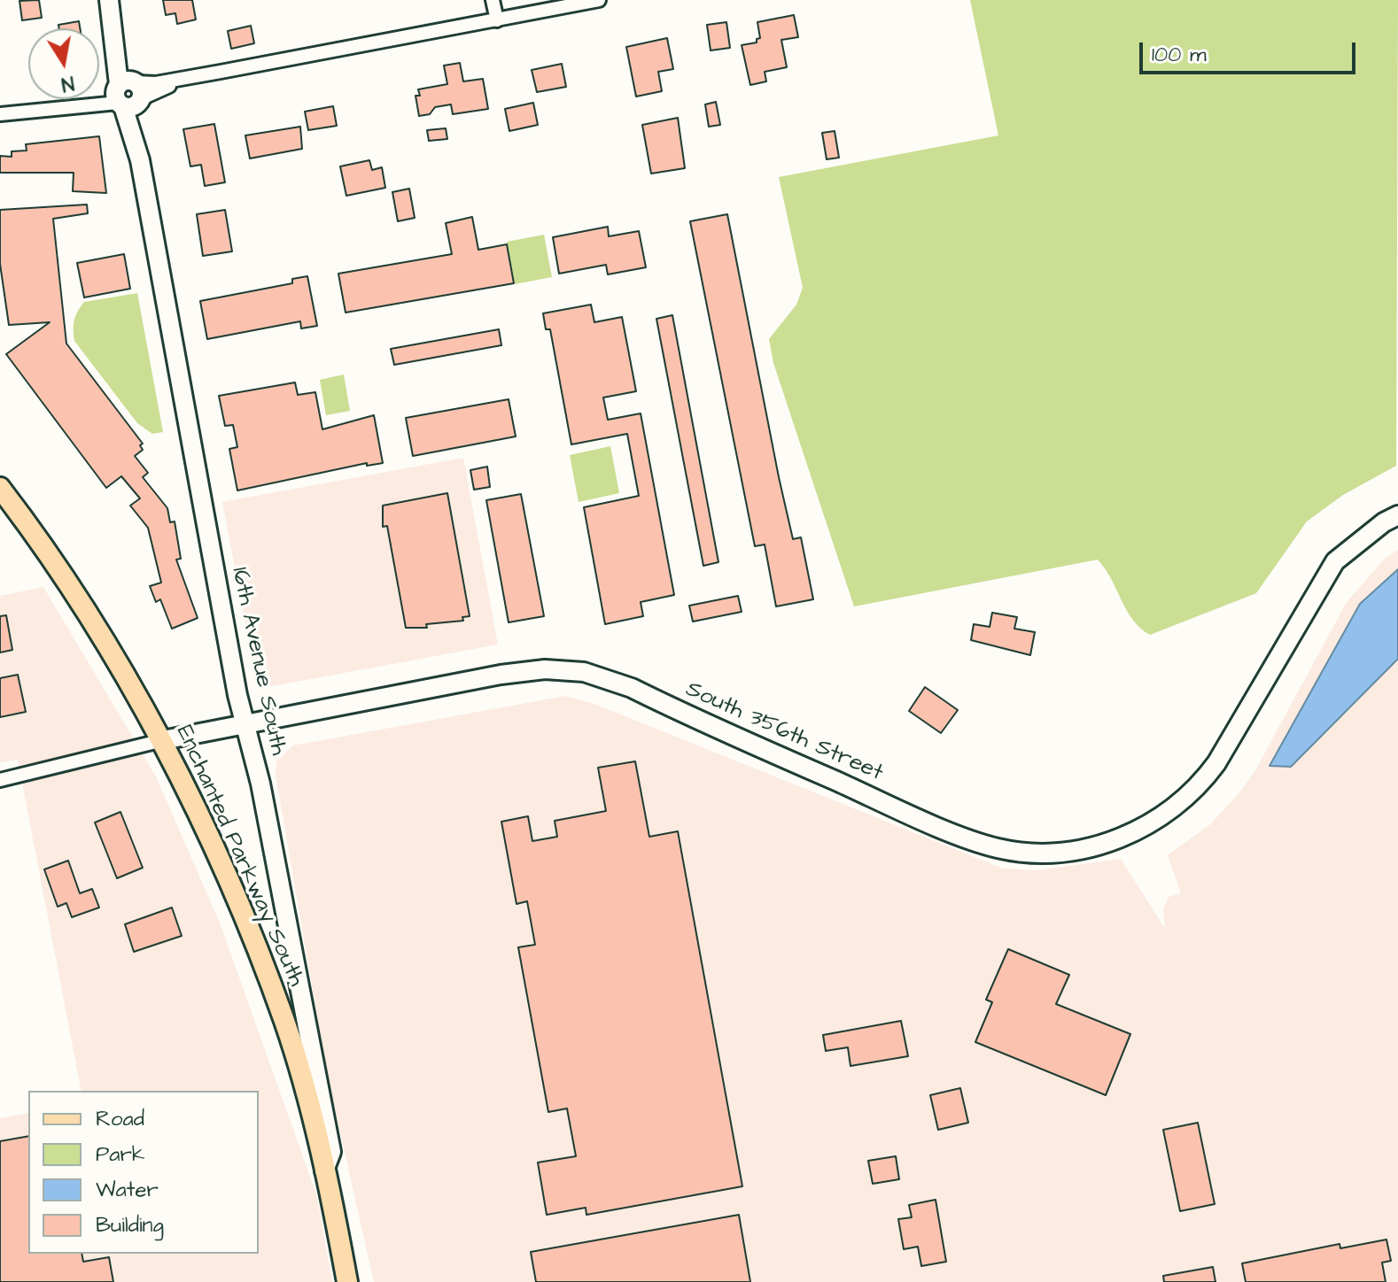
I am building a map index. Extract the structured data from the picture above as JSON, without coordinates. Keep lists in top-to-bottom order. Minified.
{"streets":{"main road":["16th Avenue South","South 356th Street","Enchanted Parkway South"]},"crossings":[["16th Avenue South","South 356th Street"],["16th Avenue South","Enchanted Parkway South"],["South 356th Street","Enchanted Parkway South"]],"legend":["Road","Park","Water","Building"],"scale_bar":"100 m","north":"bottom"}
